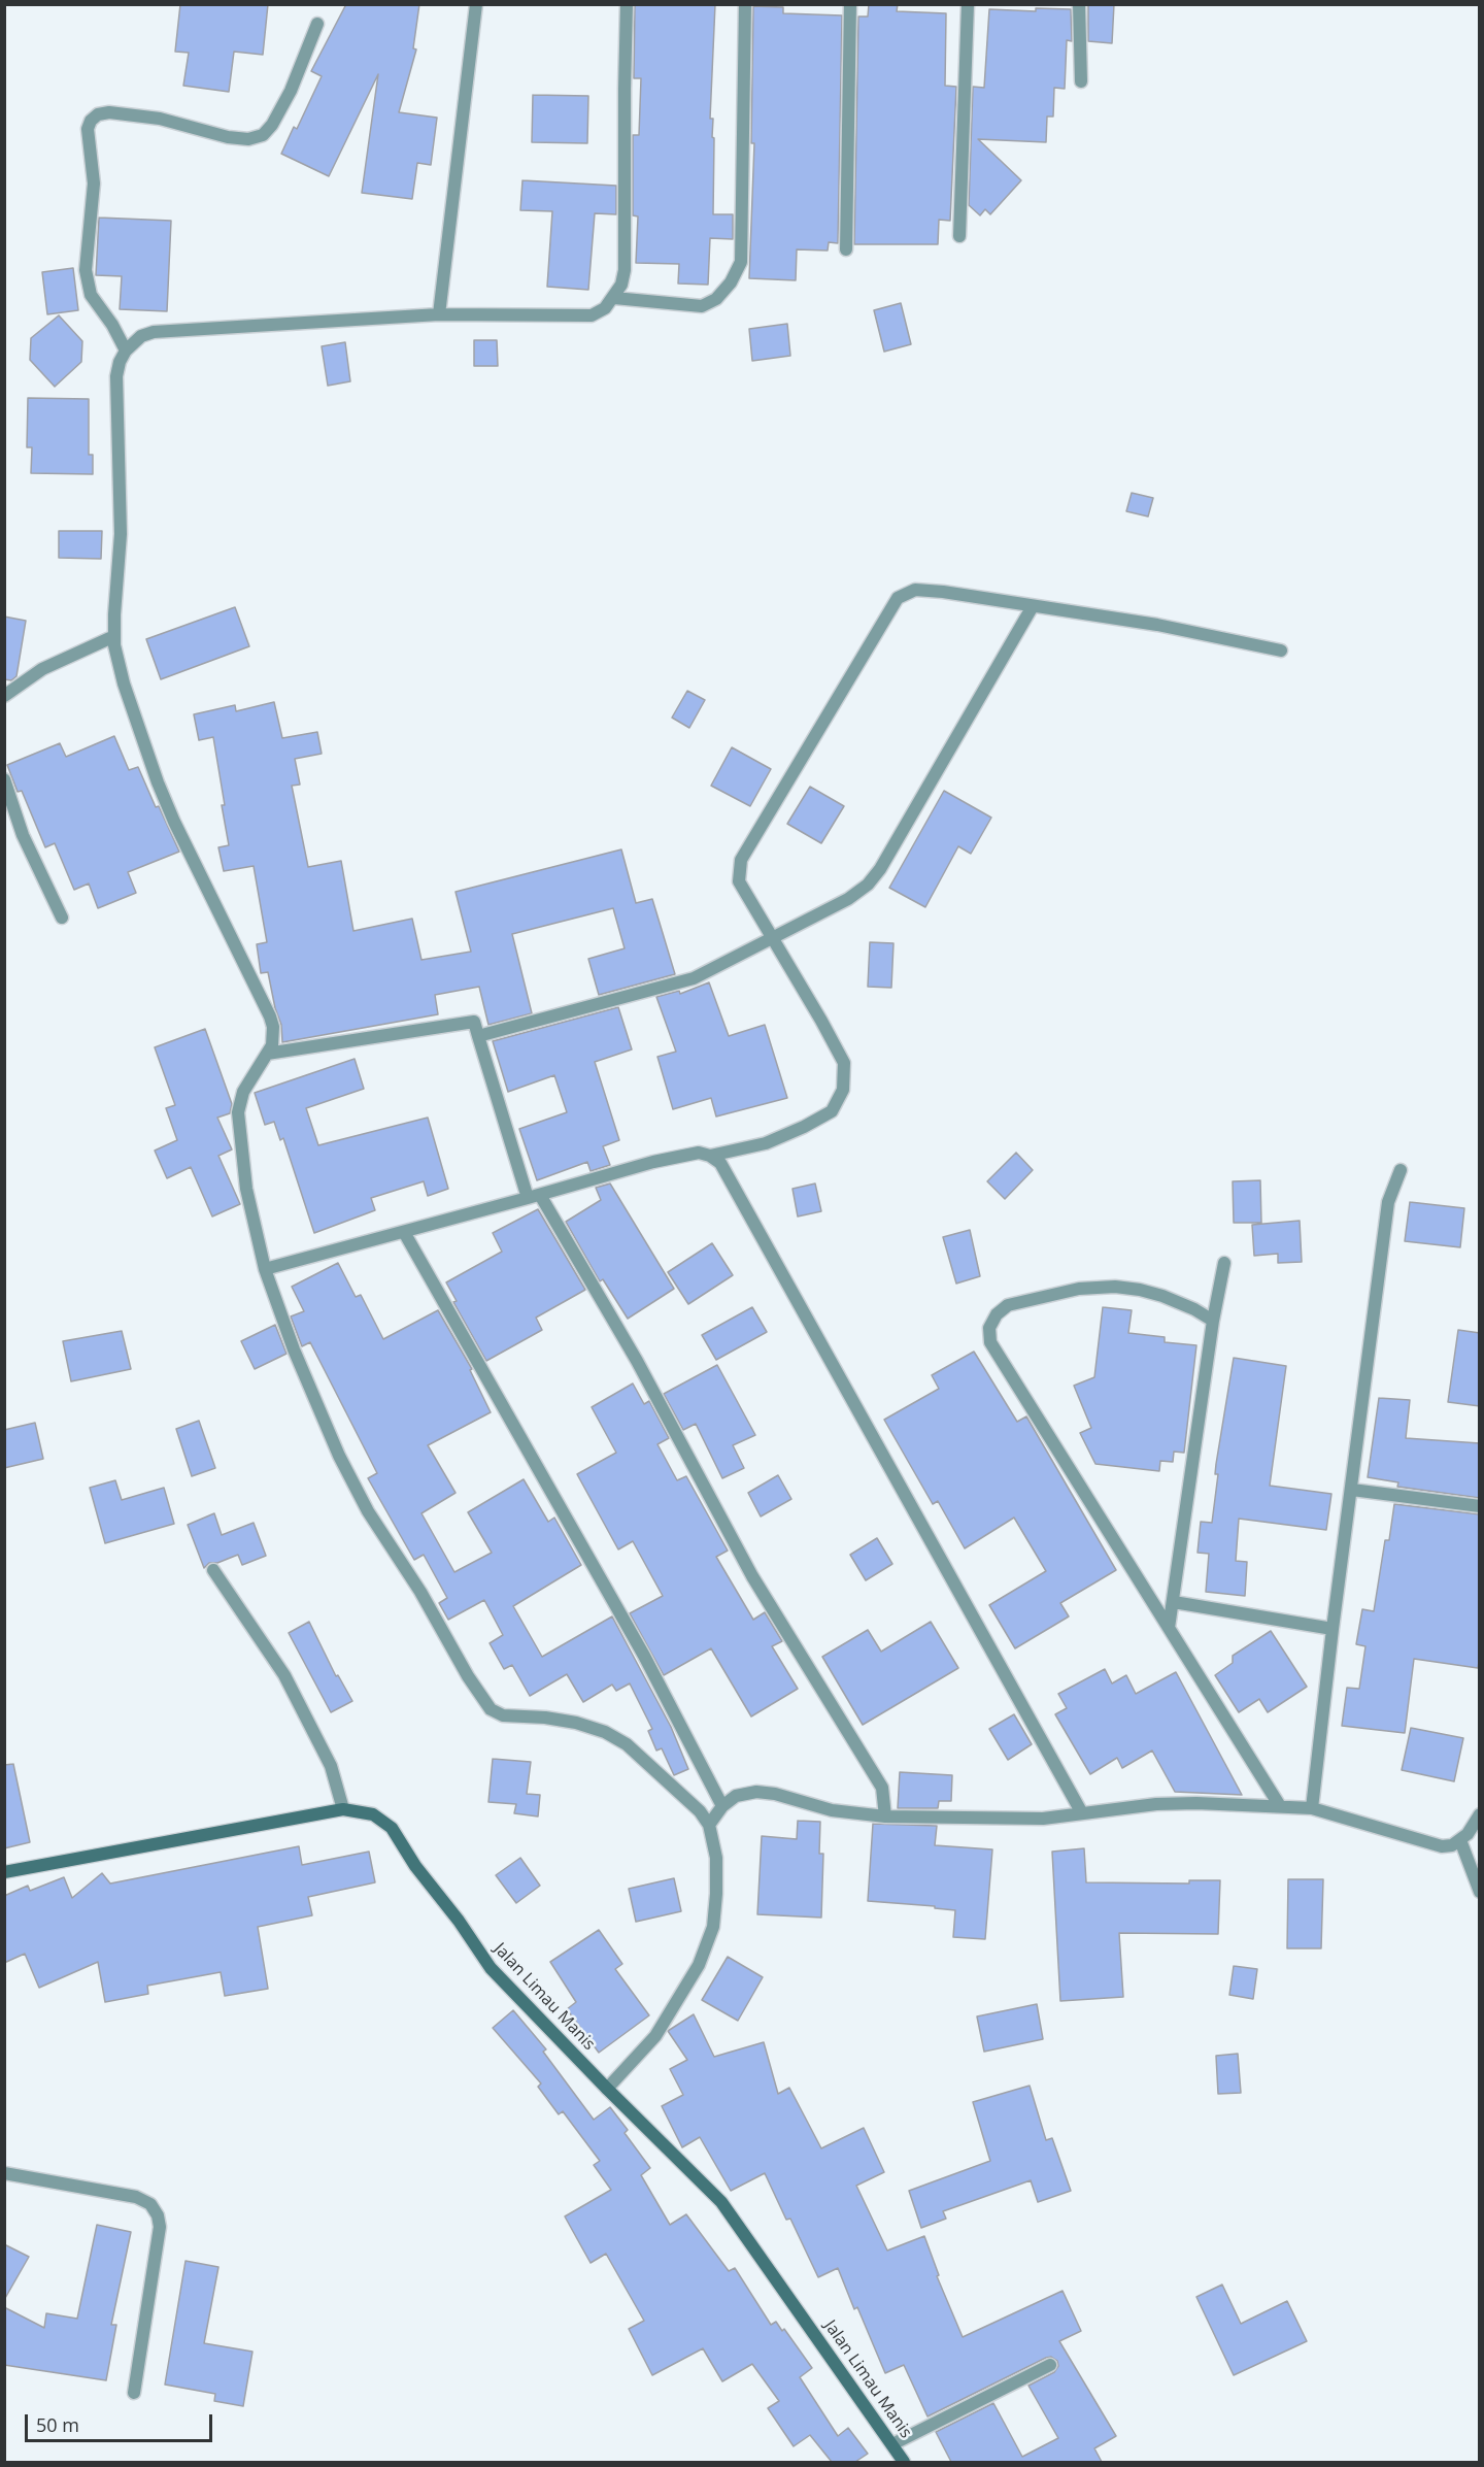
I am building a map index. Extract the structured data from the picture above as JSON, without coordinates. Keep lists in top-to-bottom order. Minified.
{"streets":{"street":["Jalan Limau Manis"]},"scale_bar":"50 m"}
